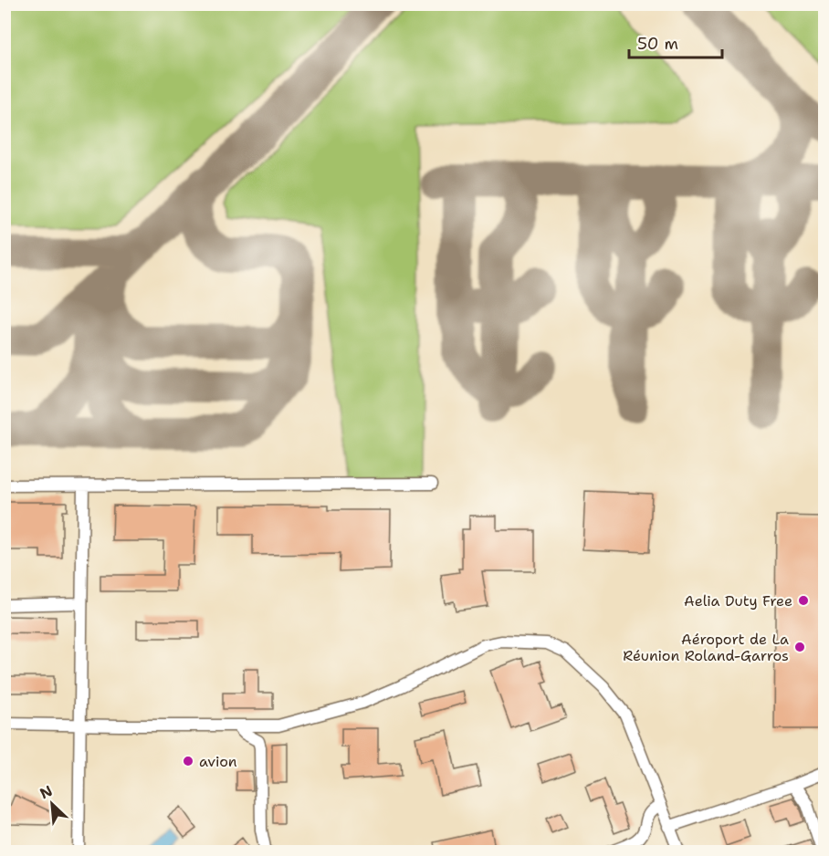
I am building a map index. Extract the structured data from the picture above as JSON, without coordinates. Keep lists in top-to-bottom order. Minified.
{"places":["Aelia Duty Free","Aéroport de La Réunion Roland-Garros","avion"],"scale_bar":"50 m","north":"top left"}
